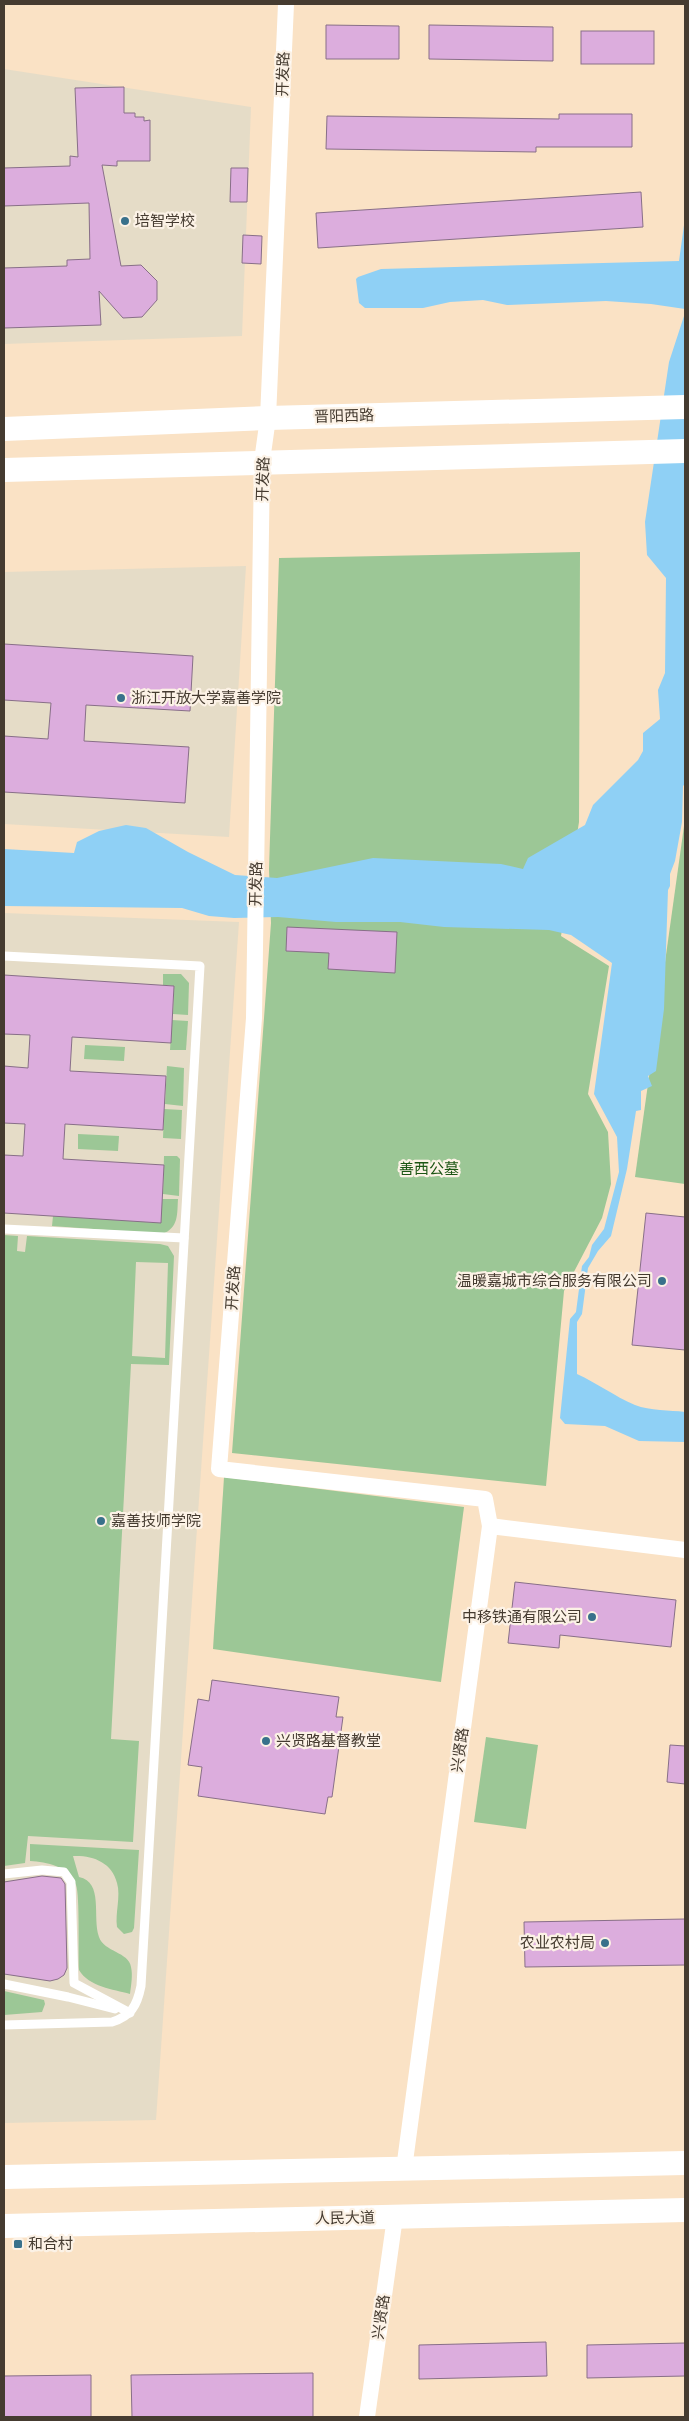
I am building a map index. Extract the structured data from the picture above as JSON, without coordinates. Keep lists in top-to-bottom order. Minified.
{"streets":{"main road":["晋阳西路","人民大道"],"street":["开发路","兴贤路"]},"crossings":[["开发路","晋阳西路"],["开发路","兴贤路"],["兴贤路","人民大道"]],"parks":["善西公墓"],"places":{"other":["培智学校","浙江开放大学嘉善学院","温暖嘉城市综合服务有限公司","嘉善技师学院","中移铁通有限公司","兴贤路基督教堂","农业农村局"],"transit":["和合村"]}}
